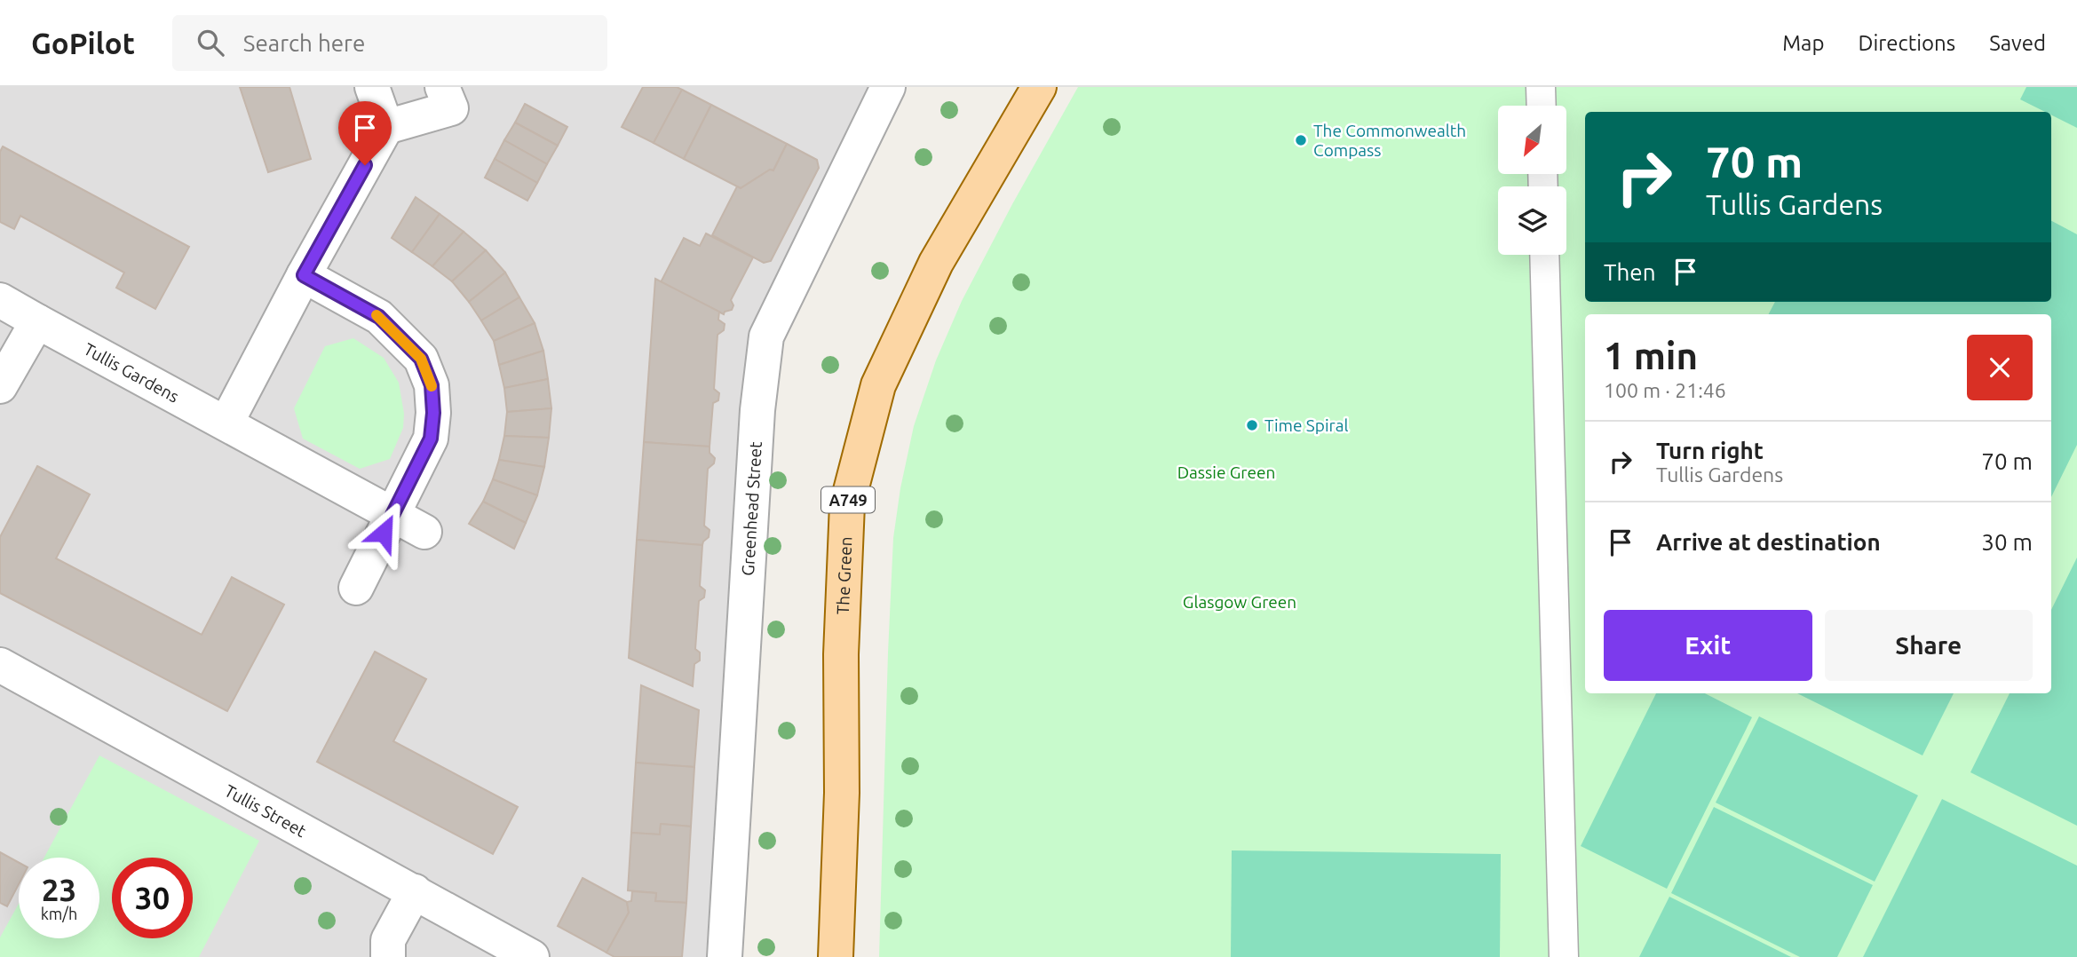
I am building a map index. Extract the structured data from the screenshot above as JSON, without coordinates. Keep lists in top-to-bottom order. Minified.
{"streets":{"main road":["A749","The Green"],"street":["Tullis Gardens","Greenhead Street","Tullis Street"]},"parks":["Dassie Green","Glasgow Green"],"places":["The Commonwealth Compass","Time Spiral"],"north":"bottom left","page":{"header":"GoPilot","search":"Search here","nav":["Map","Directions","Saved"],"turn":["70 m","Tullis Gardens"],"then":"Then","heading":["1 min","100 m · 21:46"],"list":[{"name":"Turn right","note":"Tullis Gardens","value":"70 m"},{"name":"Arrive at destination","value":"30 m"}],"buttons":["Exit","Share"],"speed":"23 km/h","limit":"30"}}
